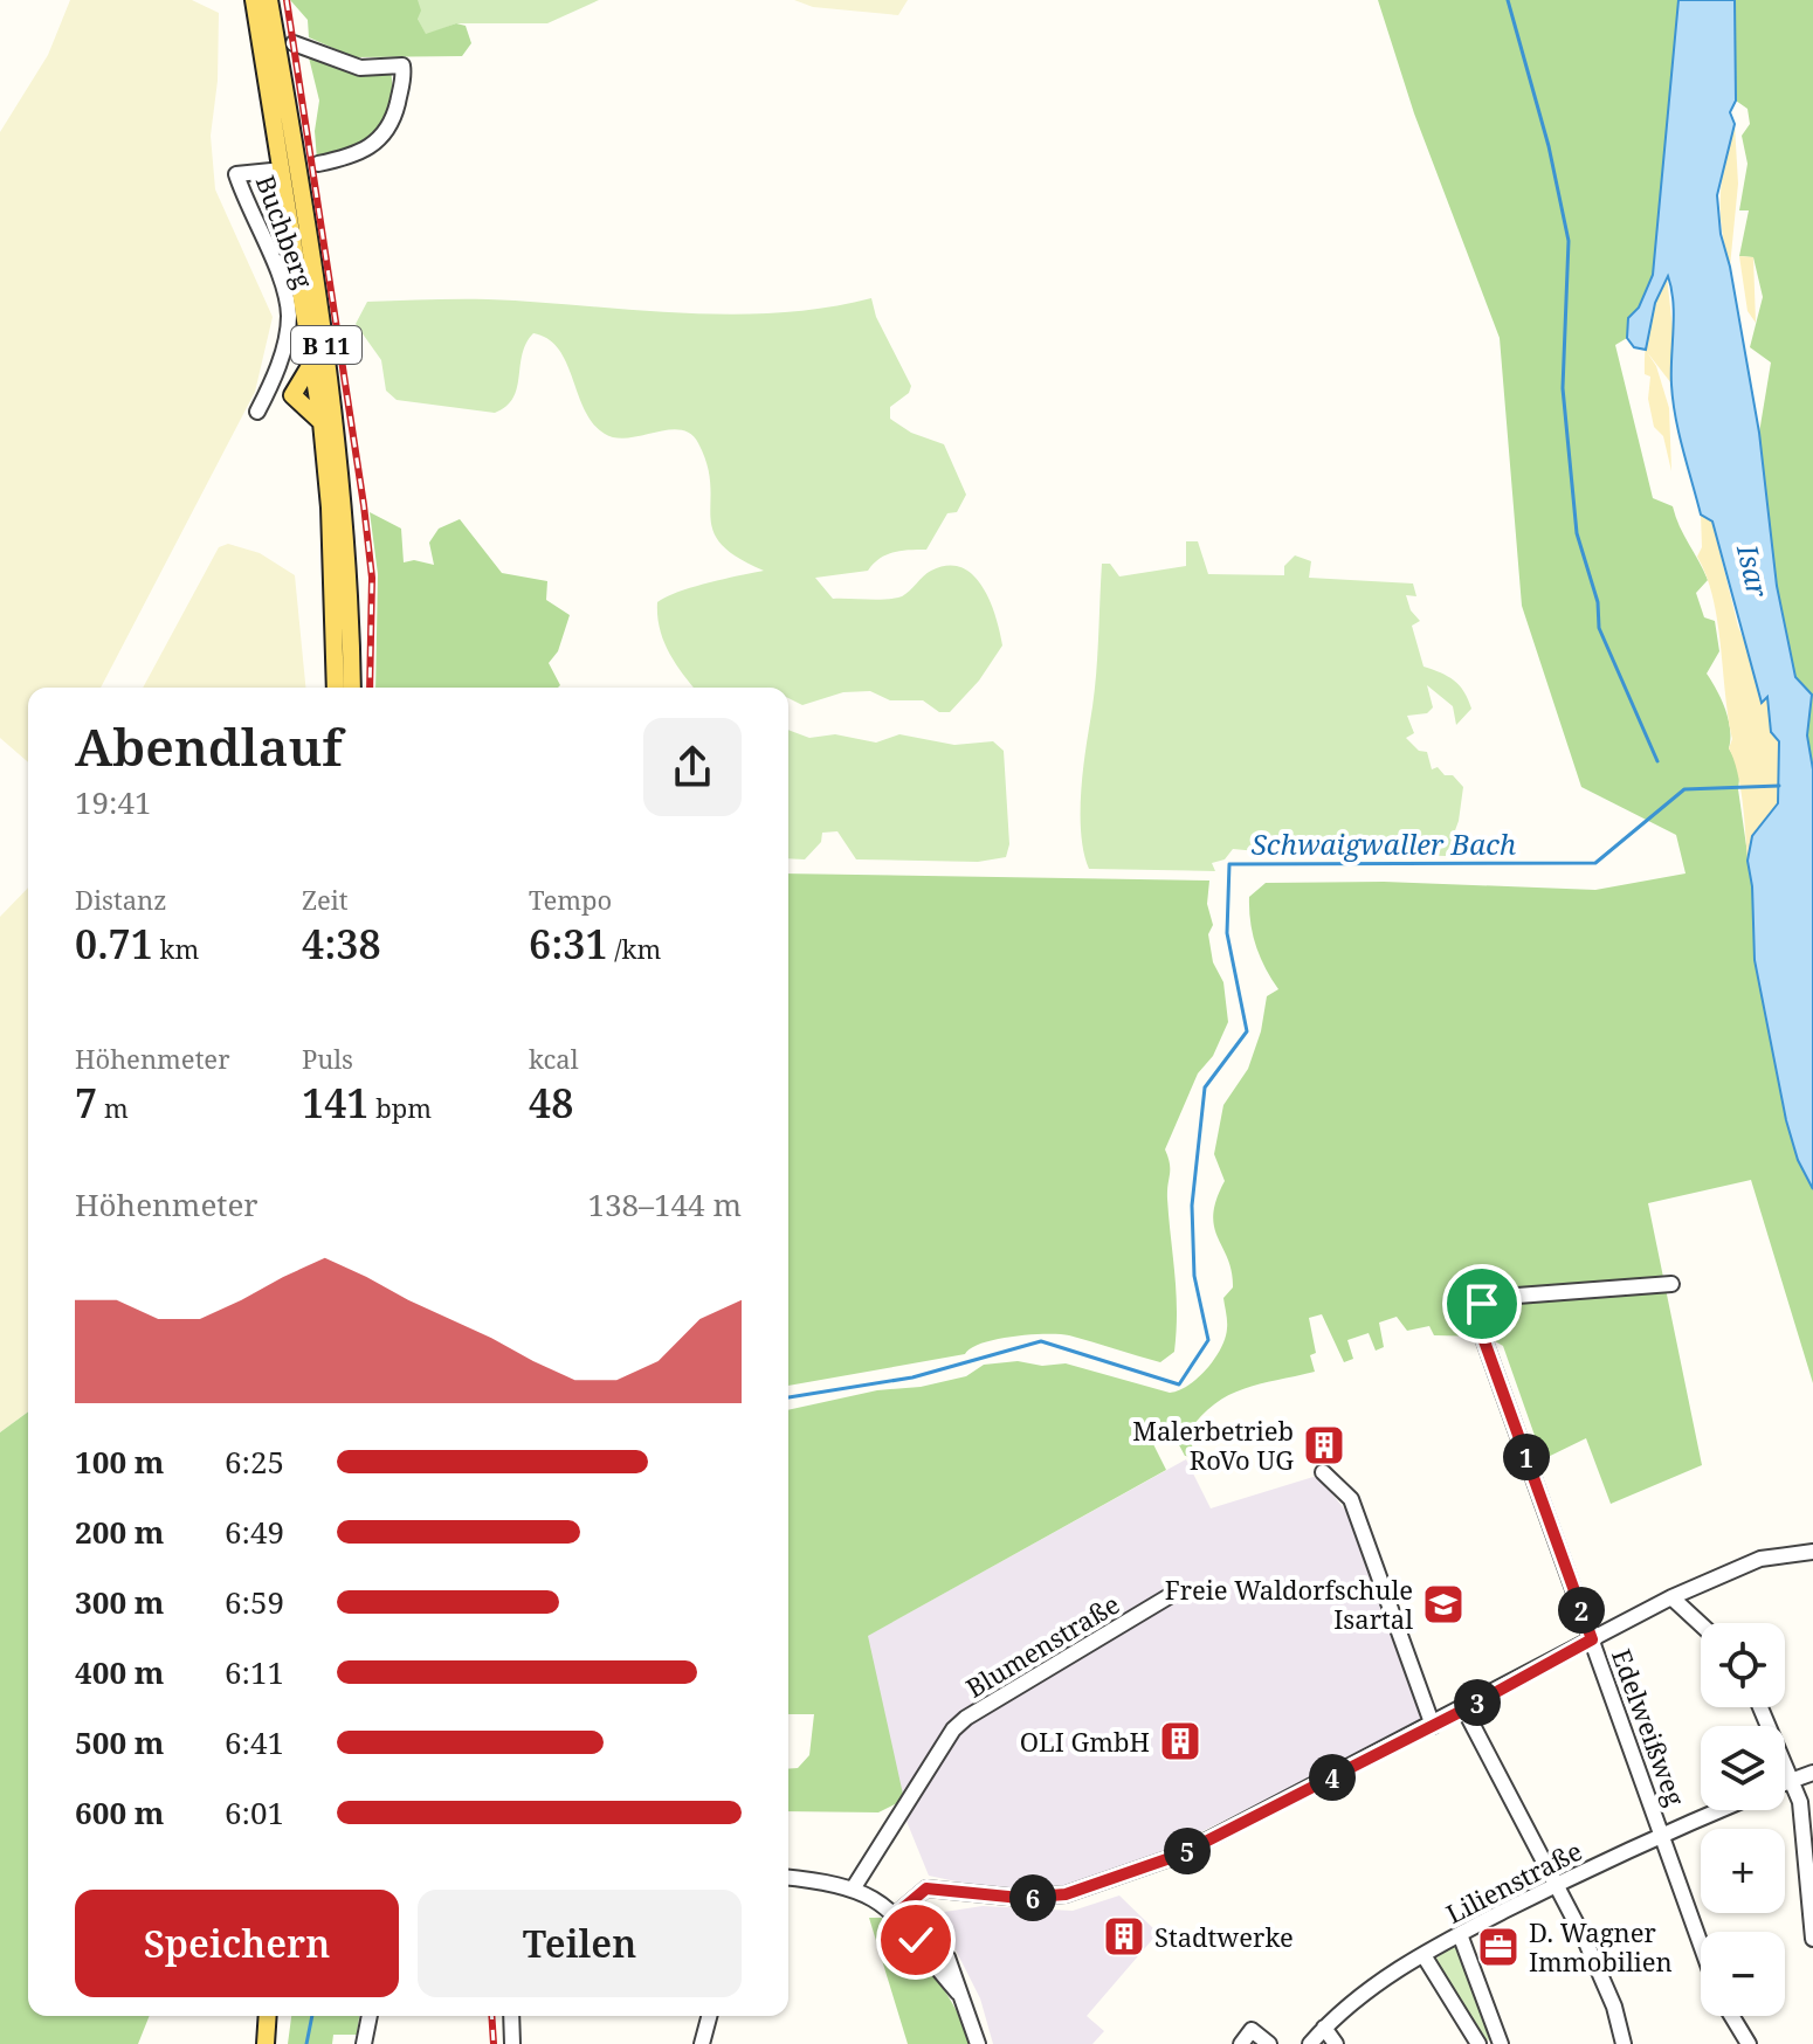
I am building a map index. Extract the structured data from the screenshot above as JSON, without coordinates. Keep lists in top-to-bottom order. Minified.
{"streets":{"main road":["B 11"],"street":["Buchberg","Blumenstraße","Edelweißweg","Lilienstraße"]},"crossings":[["Edelweißweg","Lilienstraße"]],"water":["Isar","Schwaigwaller Bach"],"places":{"building":["Malerbetrieb RoVo UG","OLI GmbH","Stadtwerke"],"school or university":["Freie Waldorfschule Isartal"],"office":["D. Wagner Immobilien"]},"page":{"heading":["Abendlauf","19:41"],"stats":[["Distanz","0.71 km"],["Zeit","4:38"],["Tempo","6:31 /km"],["Höhenmeter","7 m"],["Puls","141 bpm"],["kcal","48"]],"chart":["Höhenmeter","138–144 m"],"list":[{"name":"100 m","note":"6:25"},{"name":"200 m","note":"6:49"},{"name":"300 m","note":"6:59"},{"name":"400 m","note":"6:11"},{"name":"500 m","note":"6:41"},{"name":"600 m","note":"6:01"}],"pins":["1","2","3","4","5","6"],"map_buttons":["+","−"],"buttons":["Speichern","Teilen"]}}
